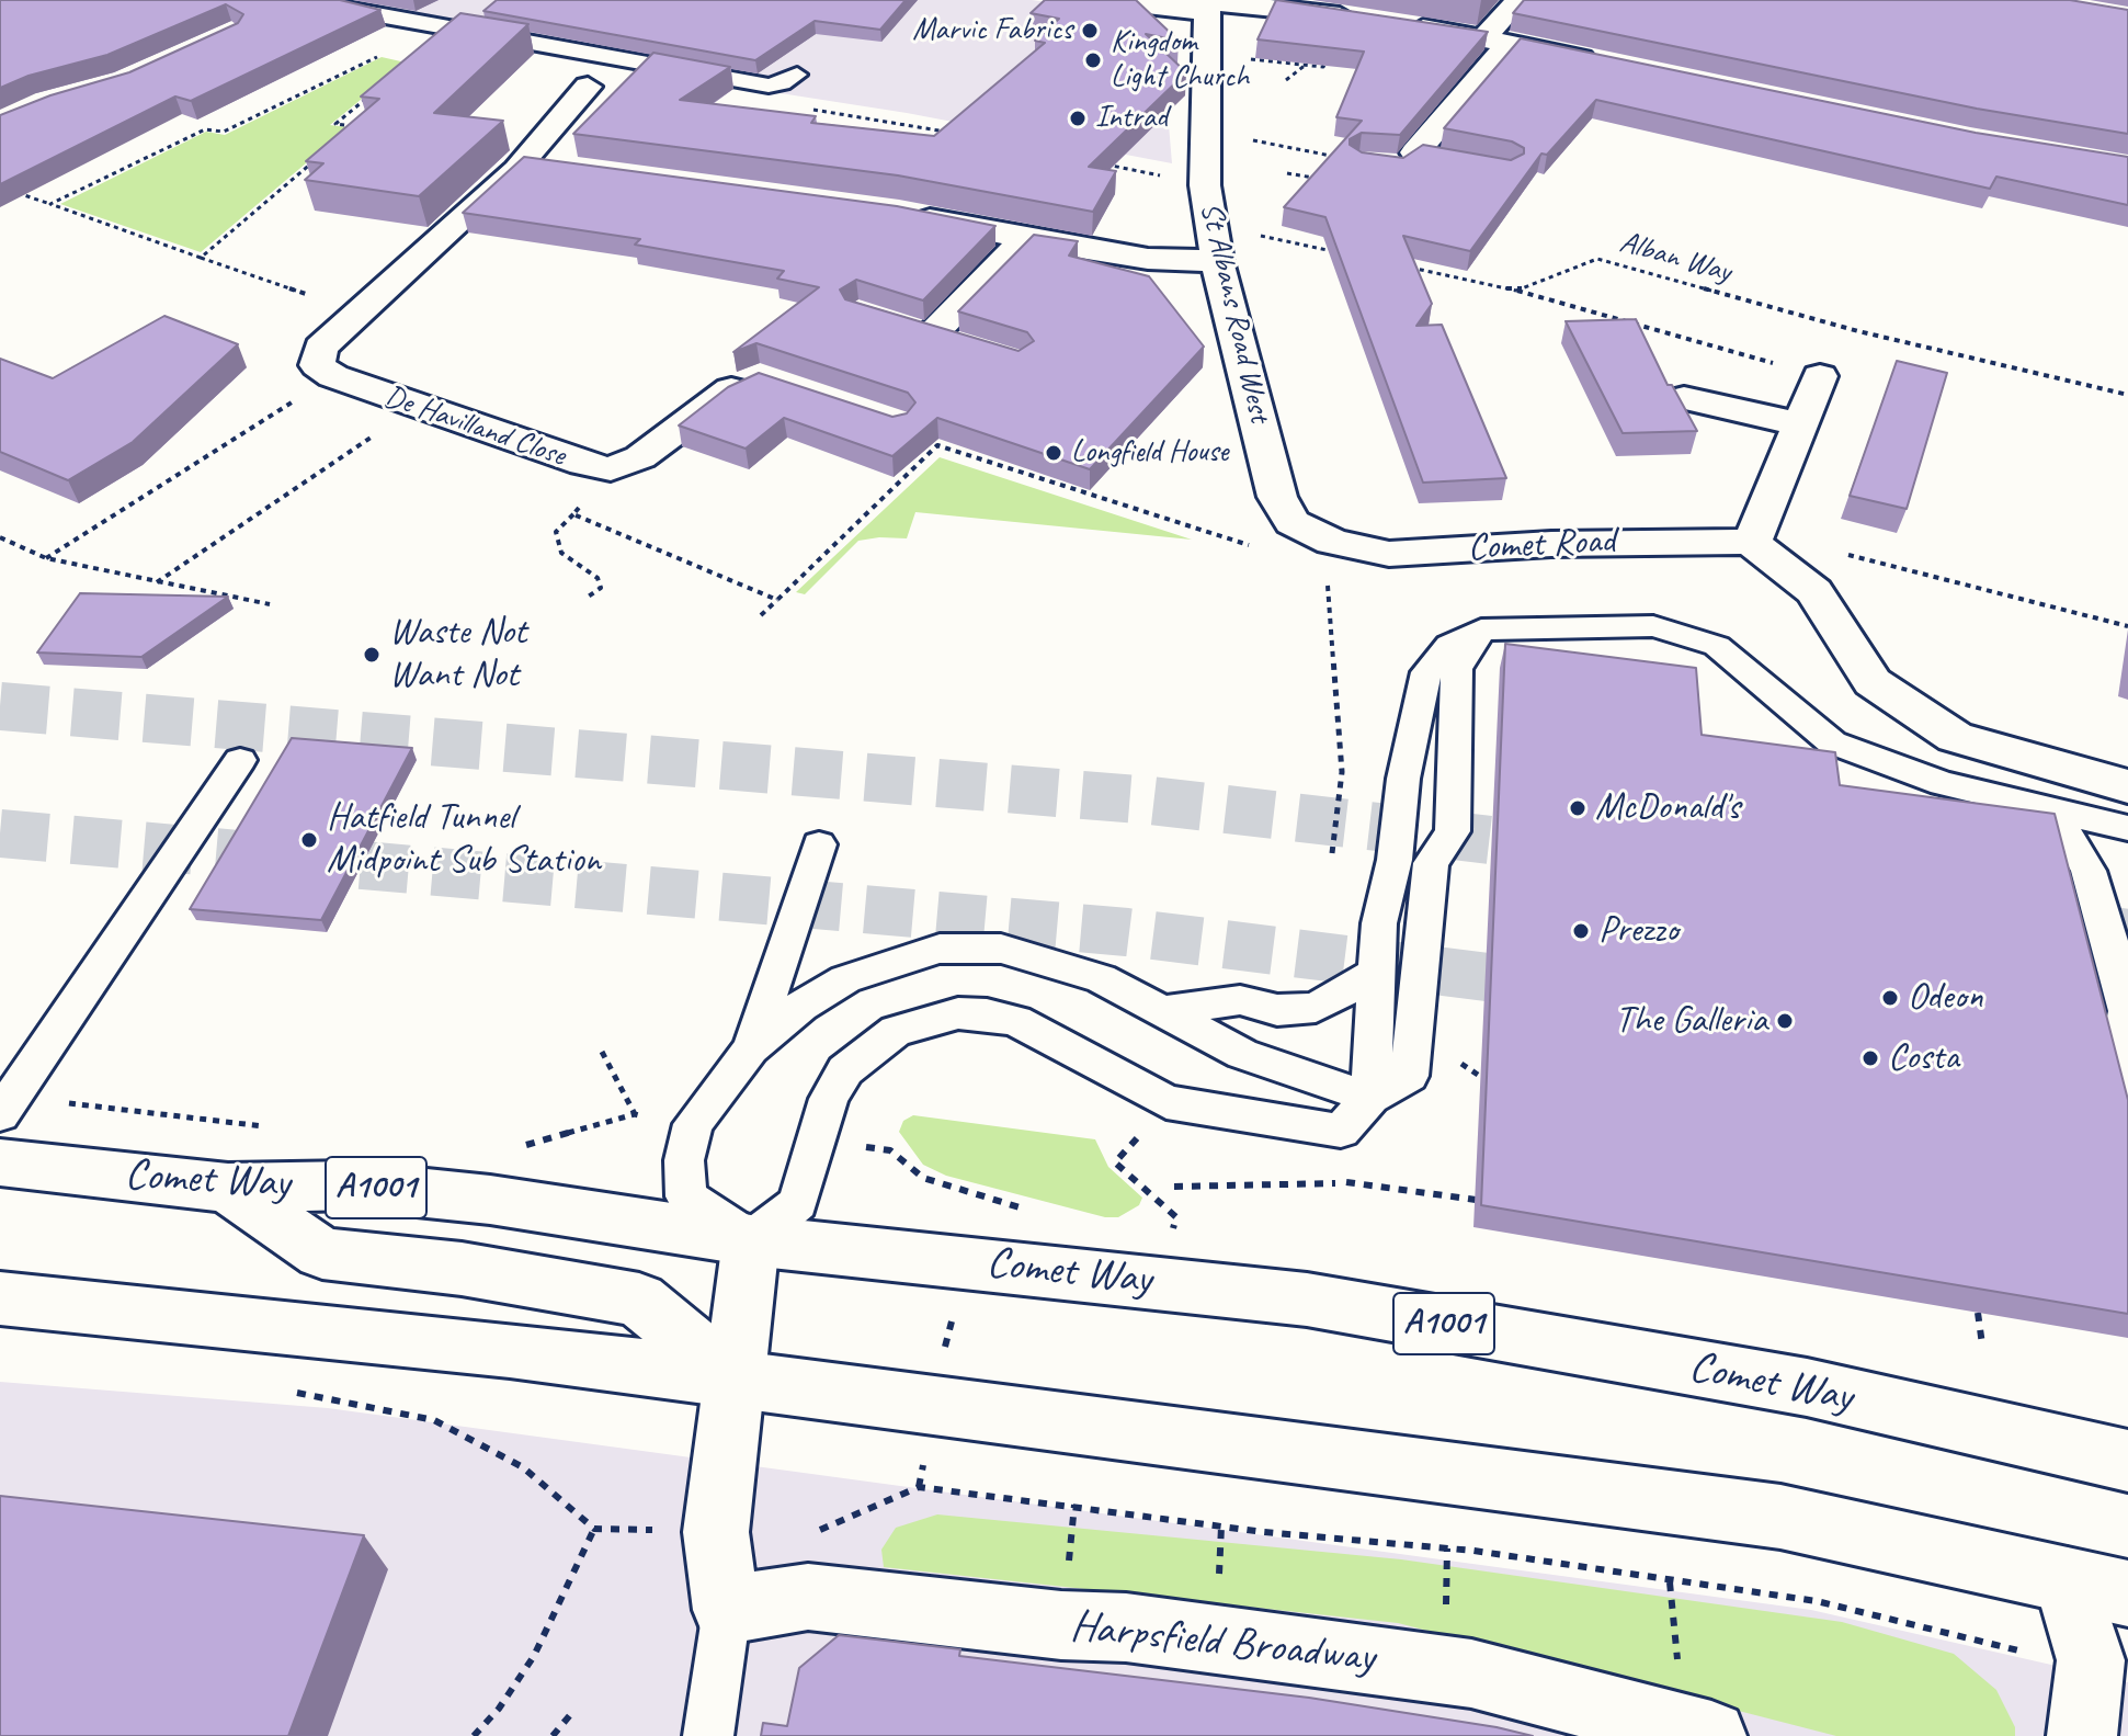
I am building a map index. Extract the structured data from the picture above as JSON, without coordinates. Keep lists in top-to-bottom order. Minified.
{"streets":{"street":["St Albans Road West","De Havilland Close","Comet Road","Comet Way","A1001","Harpsfield Broadway"],"path":["Alban Way"]},"crossings":[["St Albans Road West","Comet Road"],["Comet Way","A1001"]],"places":["Marvic Fabrics","Kingdom Light Church","Intrad","Longfield House","Waste Not Want Not","McDonald's","Hatfield Tunnel Midpoint Sub Station","Prezzo","Odeon","The Galleria","Costa"]}
